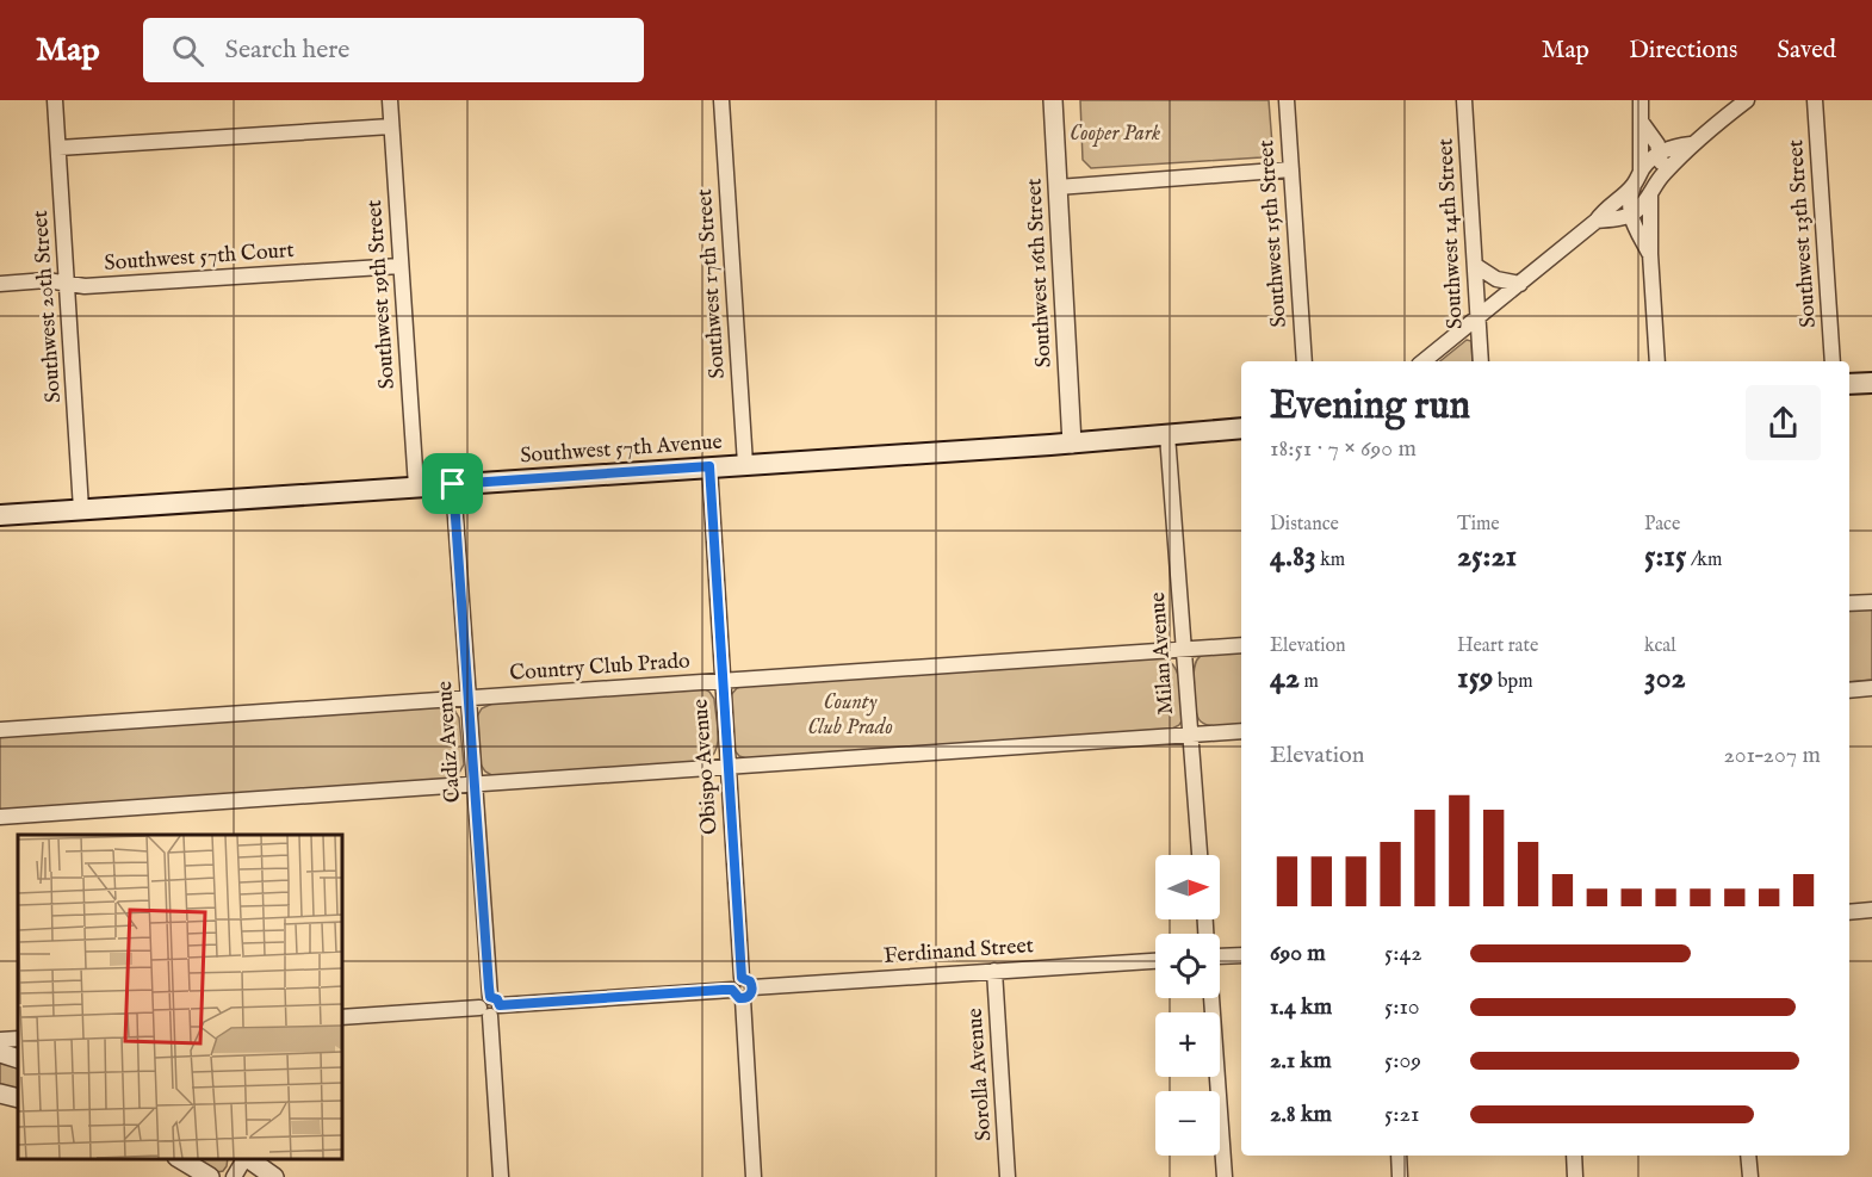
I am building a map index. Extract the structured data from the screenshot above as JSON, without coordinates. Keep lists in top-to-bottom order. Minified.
{"streets":{"main road":["Southwest 57th Avenue"],"street":["Southwest 15th Street","Southwest 14th Street","Southwest 13th Street","Southwest 57th Court","Southwest 16th Street","Southwest 17th Street","Southwest 19th Street","Southwest 20th Street","Milan Avenue","Country Club Prado","Cadiz Avenue","Obispo Avenue","Ferdinand Street","Sorolla Avenue"]},"crossings":[["Southwest 57th Court","Southwest 19th Street"],["Southwest 57th Court","Southwest 20th Street"],["Southwest 16th Street","Southwest 57th Avenue"],["Southwest 17th Street","Southwest 57th Avenue"],["Southwest 19th Street","Southwest 57th Avenue"],["Southwest 20th Street","Southwest 57th Avenue"],["Southwest 57th Avenue","Milan Avenue"],["Southwest 57th Avenue","Cadiz Avenue"],["Southwest 57th Avenue","Obispo Avenue"],["Milan Avenue","Country Club Prado"],["Country Club Prado","Cadiz Avenue"],["Country Club Prado","Obispo Avenue"],["Cadiz Avenue","Ferdinand Street"],["Obispo Avenue","Ferdinand Street"],["Ferdinand Street","Sorolla Avenue"]],"parks":["Cooper Park","County Club Prado"],"north":"right","page":{"header":"Map","search":"Search here","nav":["Map","Directions","Saved"],"heading":["Evening run","18:51 · 7 × 690 m"],"stats":[["Distance","4.83 km"],["Time","25:21"],["Pace","5:15 /km"],["Elevation","42 m"],["Heart rate","159 bpm"],["kcal","302"]],"chart":["Elevation","201–207 m"],"map_buttons":["+","−"],"list":[{"name":"690 m","note":"5:42"},{"name":"1.4 km","note":"5:10"},{"name":"2.1 km","note":"5:09"},{"name":"2.8 km","note":"5:21"}]}}
